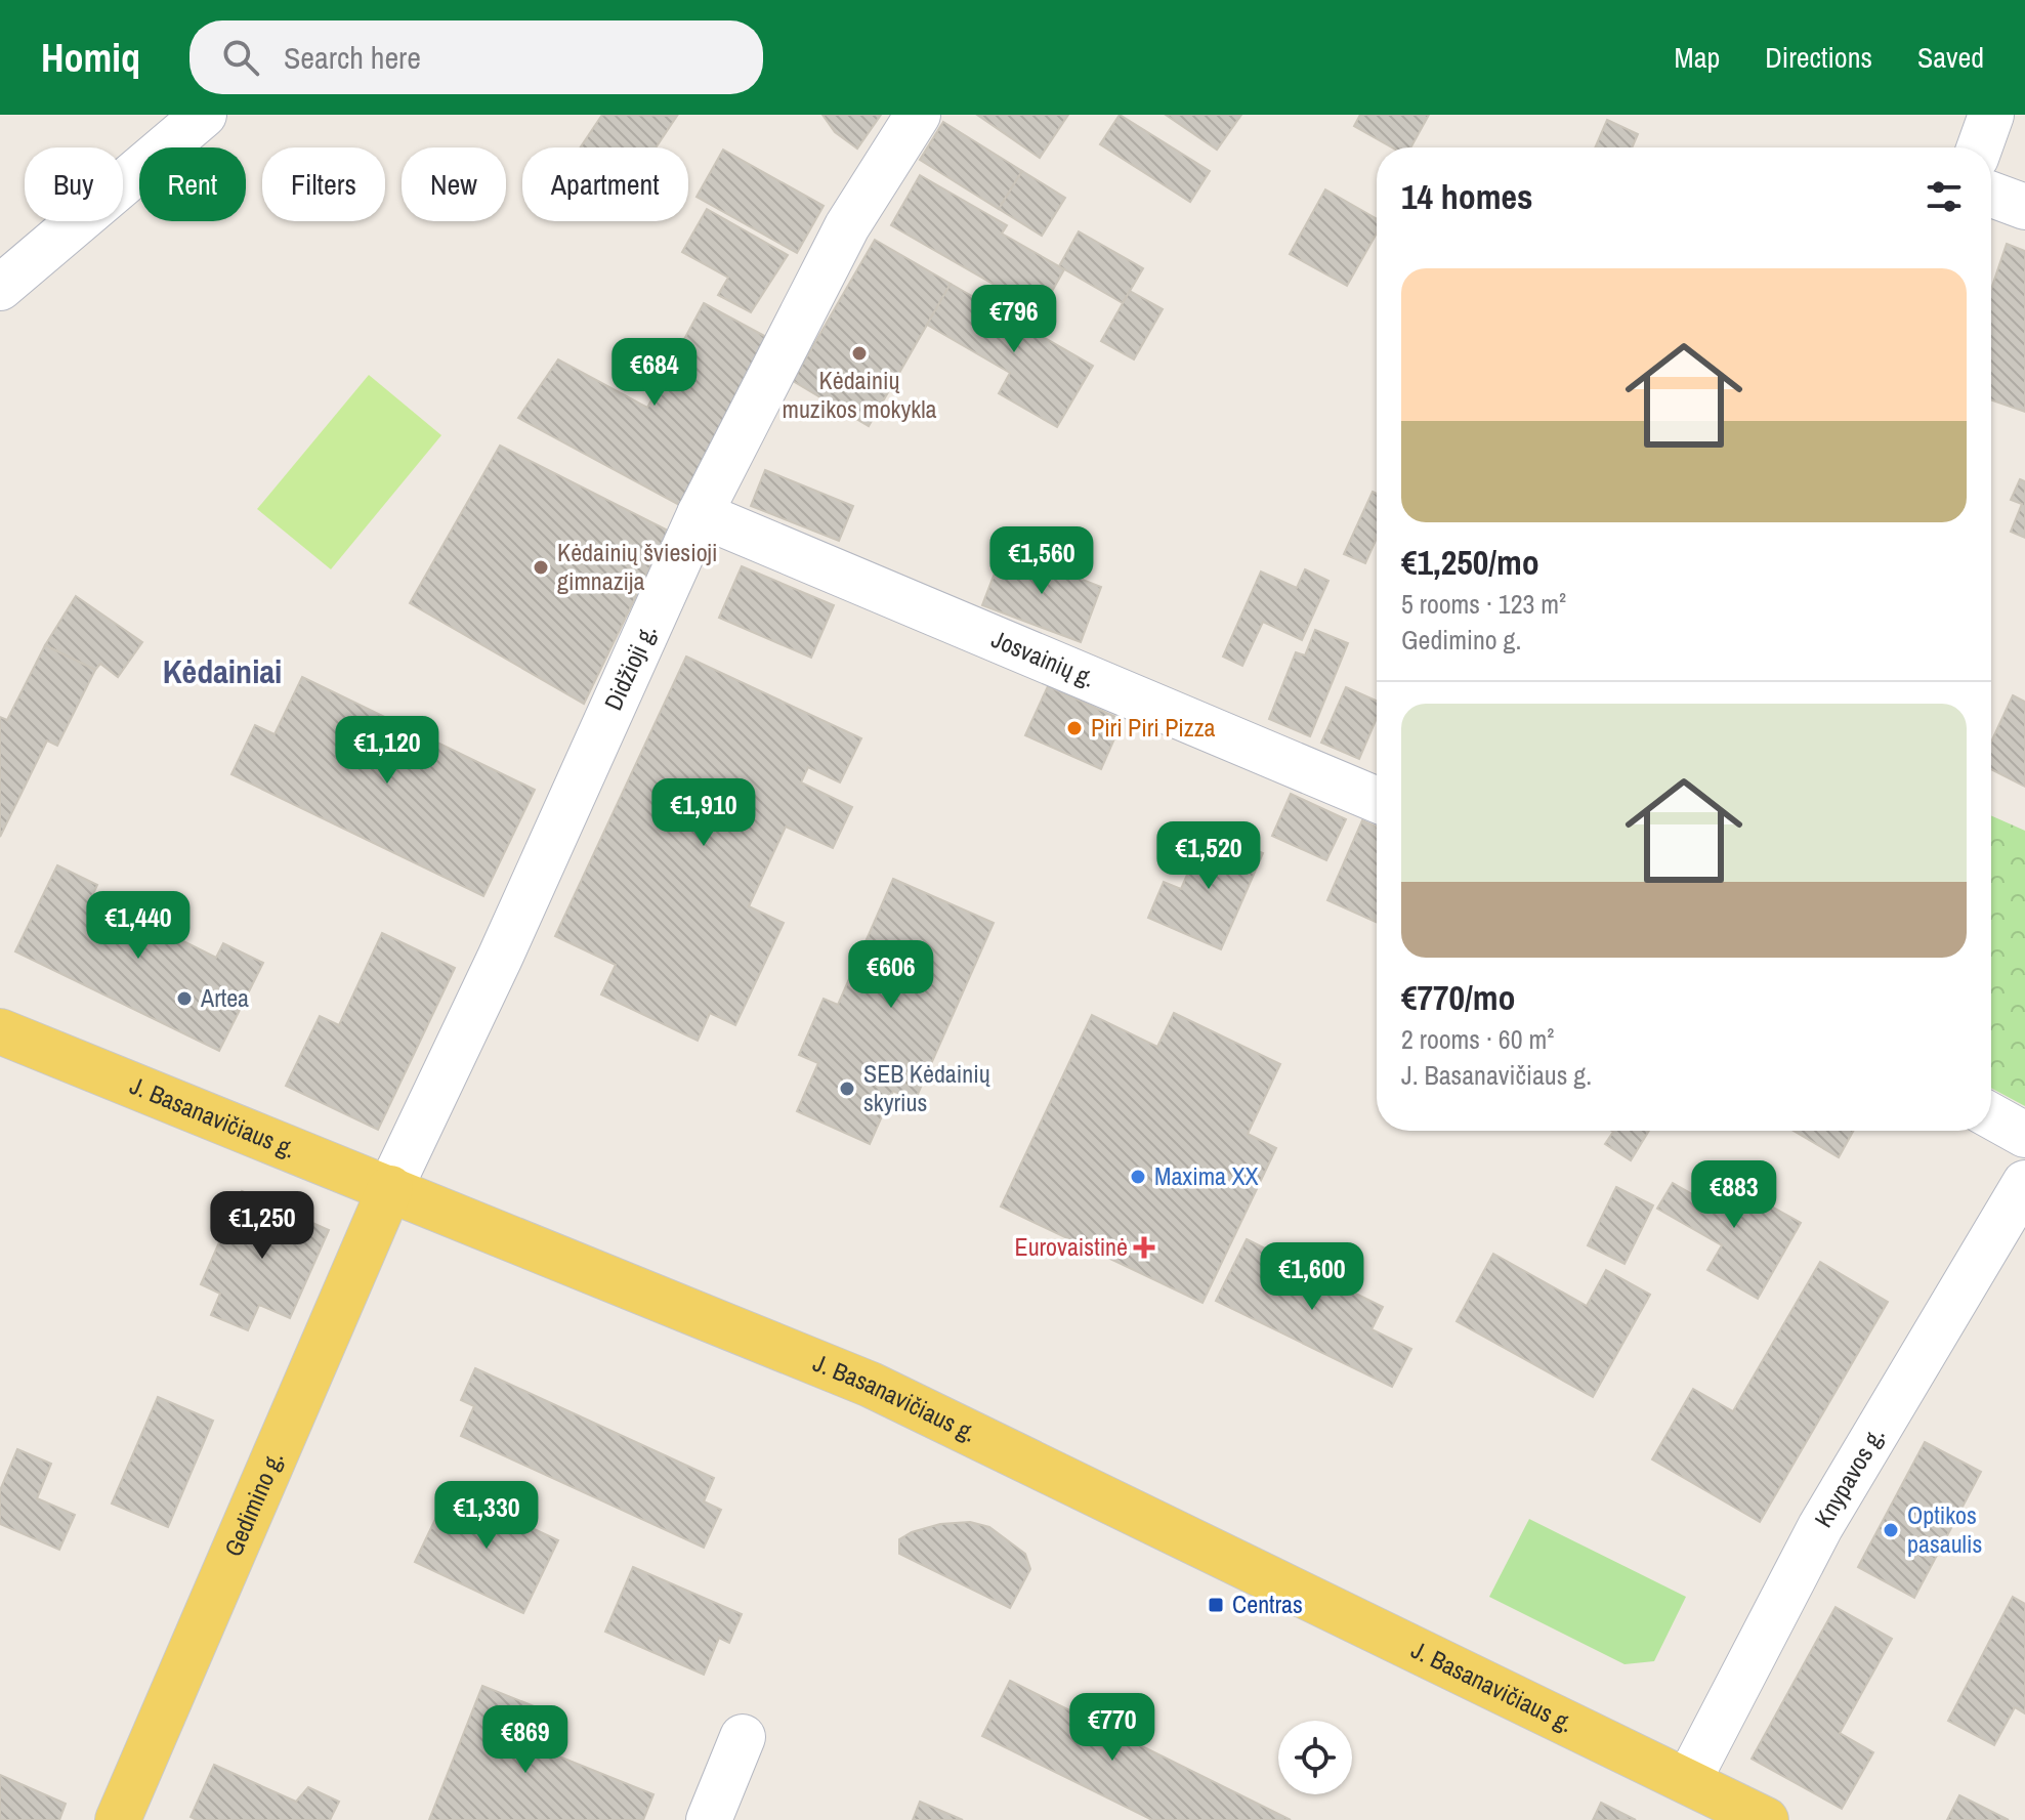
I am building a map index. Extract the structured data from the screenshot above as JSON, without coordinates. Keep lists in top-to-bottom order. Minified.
{"streets":{"main road":["J. Basanavičiaus g.","Gedimino g."],"street":["Josvainių g.","Didžioji g.","Knypavos g."]},"crossings":[["Josvainių g.","Didžioji g."],["Didžioji g.","J. Basanavičiaus g."],["Didžioji g.","Gedimino g."],["J. Basanavičiaus g.","Knypavos g."],["J. Basanavičiaus g.","Gedimino g."]],"districts":["Kėdainiai"],"places":{"other":["Kėdainių muzikos mokykla","Kėdainių šviesioji gimnazija","Piri Piri Pizza","Artea","SEB Kėdainių skyrius","Maxima XX","Optikos pasaulis"],"health":["Eurovaistinė"],"transit":["Centras"]},"page":{"header":"Homiq","search":"Search here","nav":["Map","Directions","Saved"],"chip":["Buy","Rent","Filters","New","Apartment"],"heading":"14 homes","list":[{"name":"€1,250/mo","note":"5 rooms · 123 m² · Gedimino g."},{"name":"€770/mo","note":"2 rooms · 60 m² · J. Basanavičiaus g."}],"price":["€796","€684","€1,560","€1,120","€1,910","€1,520","€1,440","€606","€883","€1,250","€1,600","€1,330","€770","€869"]}}
